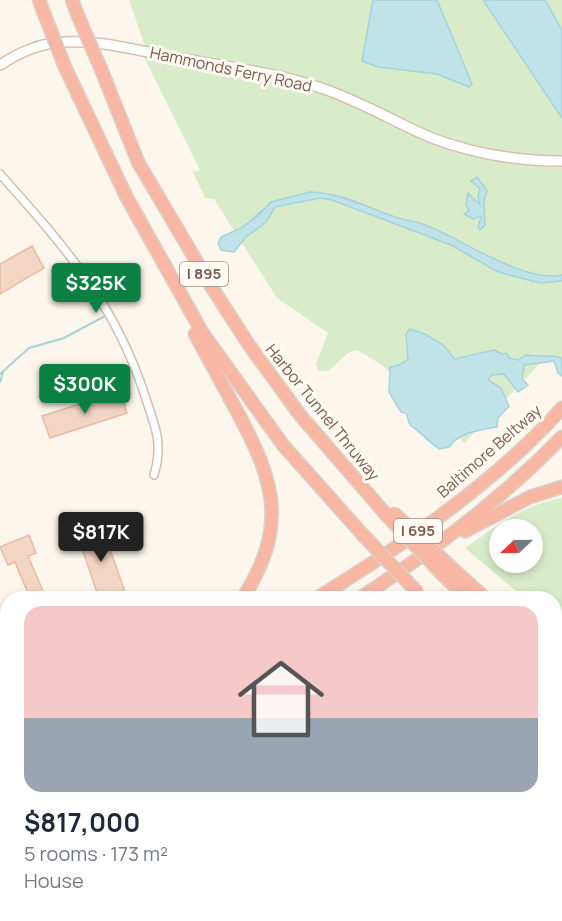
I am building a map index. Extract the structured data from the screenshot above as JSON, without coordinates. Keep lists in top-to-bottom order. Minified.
{"streets":{"highway":["I 895","Harbor Tunnel Thruway","Baltimore Beltway","I 695"],"street":["Hammonds Ferry Road"]},"north":"left","page":{"price":["$325K","$300K","$817K"],"list":[{"name":"$817,000","note":"5 rooms · 173 m² · House"}]}}
